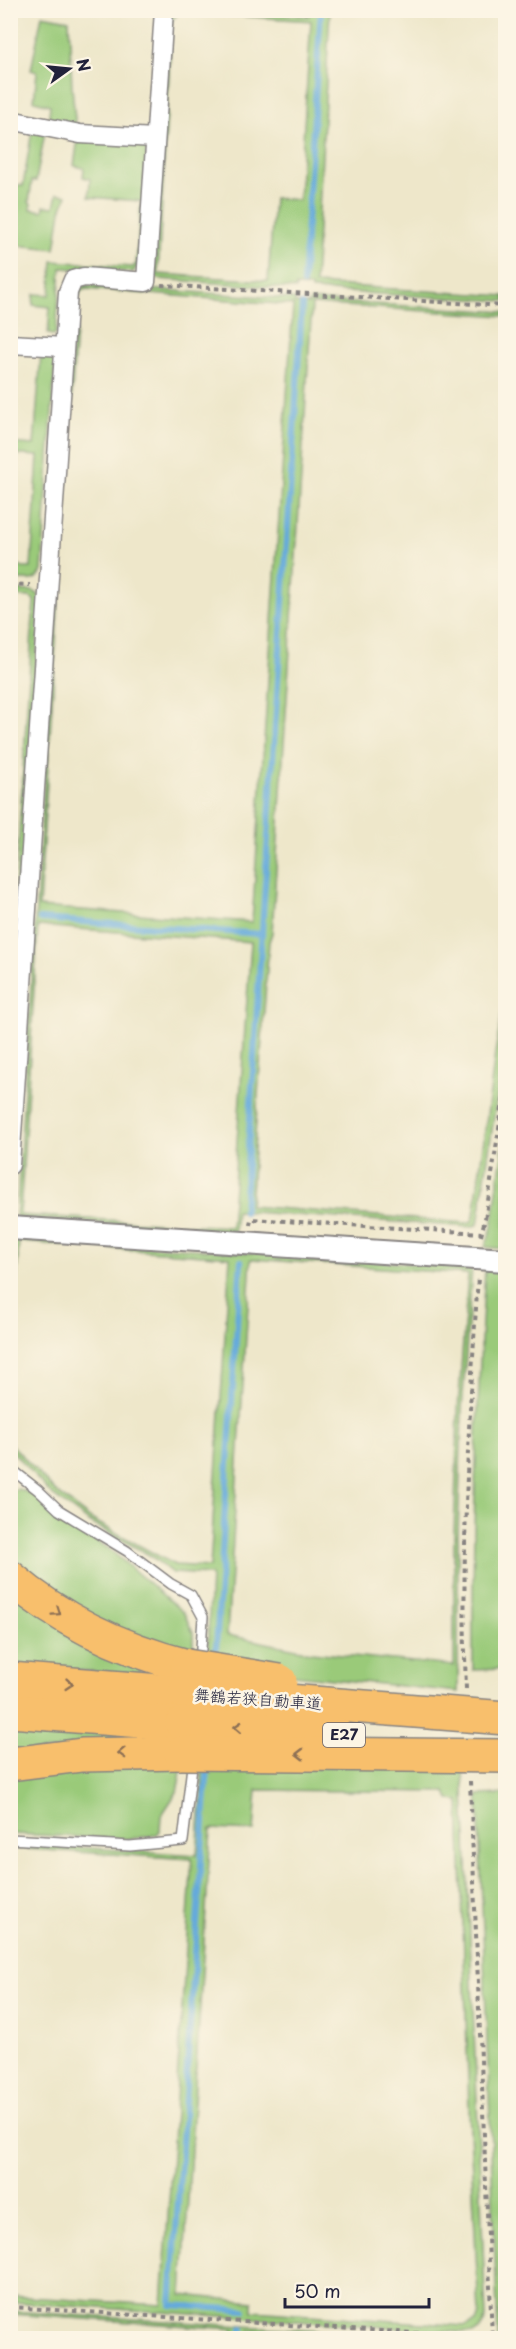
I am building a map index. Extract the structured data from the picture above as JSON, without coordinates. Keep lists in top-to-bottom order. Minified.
{"streets":{"highway":["舞鶴若狭自動車道","E27"]},"scale_bar":"50 m","north":"right"}
